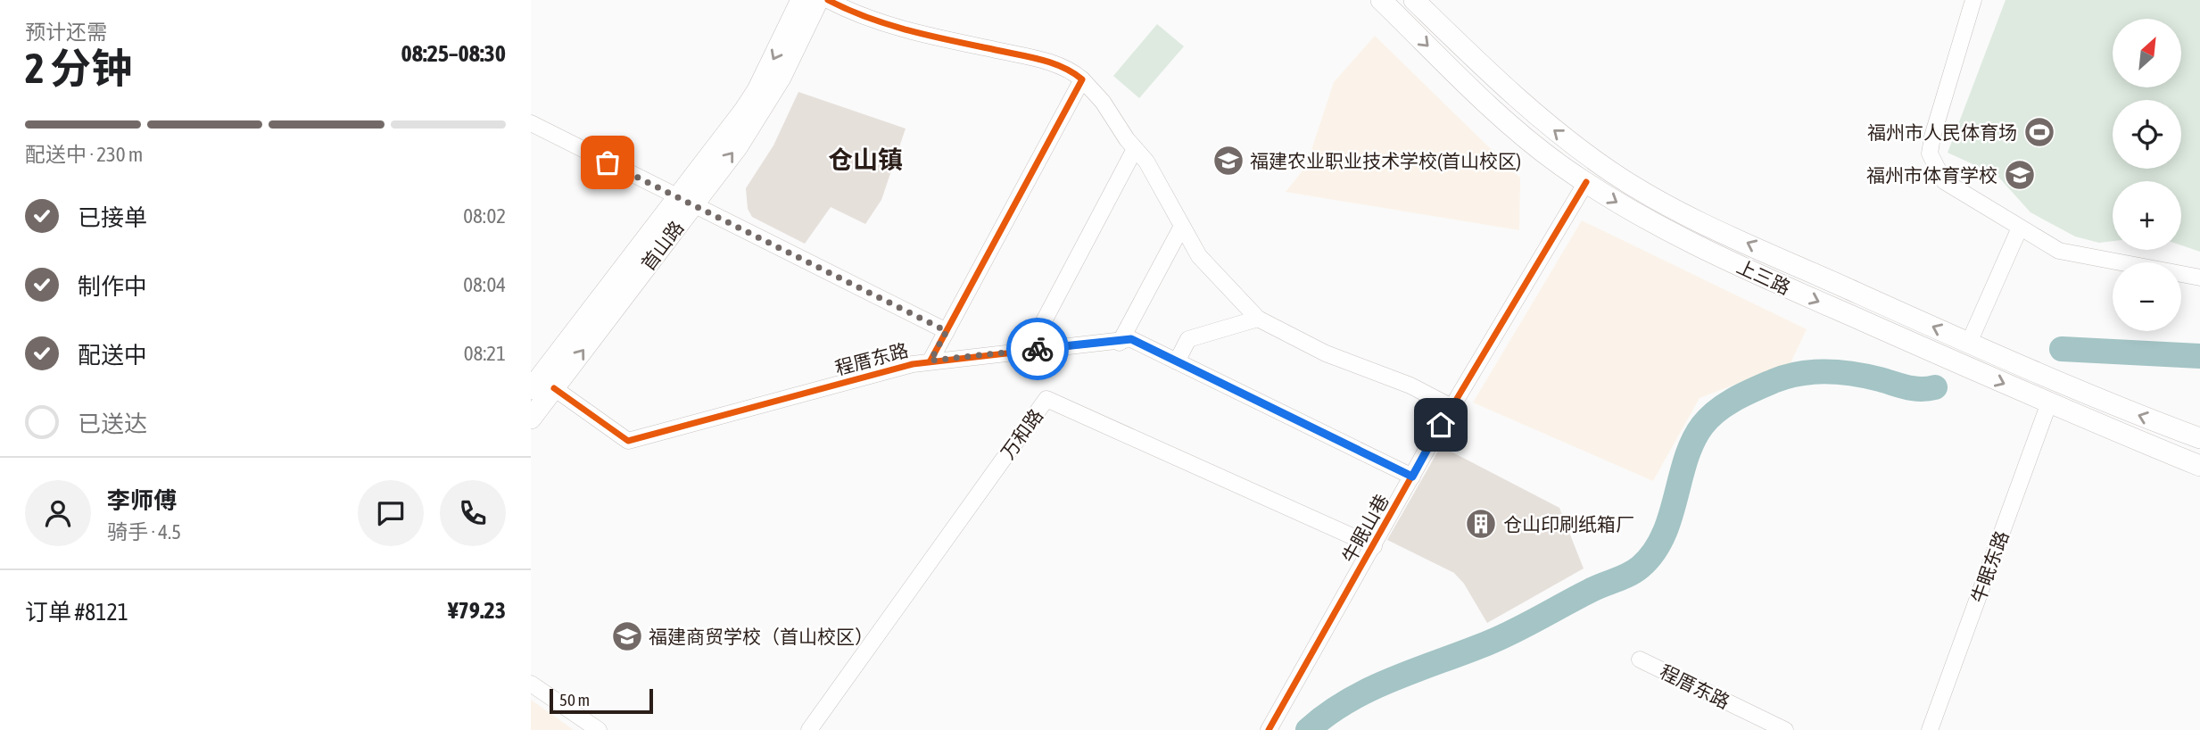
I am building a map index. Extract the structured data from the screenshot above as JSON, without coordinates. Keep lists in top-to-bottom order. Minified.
{"streets":{"main road":["首山路","上三路"],"street":["程厝东路","万和路","牛眠山巷","牛眠东路"]},"crossings":[["首山路","程厝东路"],["上三路","牛眠山巷"],["上三路","牛眠东路"],["程厝东路","牛眠山巷"],["万和路","牛眠山巷"]],"districts":["仓山镇"],"places":{"sports":["福州市人民体育场"],"school or university":["福建农业职业技术学校(首山校区)","福州市体育学校","福建商贸学校（首山校区）"],"building":["仓山印刷纸箱厂"]},"scale_bar":"50 m","north":"top right","page":{"heading":["2 分钟","预计还需","08:25–08:30"],"panel":["李师傅","骑手 · 4.5","订单 #8121","¥79.23"],"map_buttons":["+","−"],"bar":"配送中 · 230 m","list":[["已接单","08:02"],["制作中","08:04"],["配送中","08:21"],"已送达"],"scale":"50 m"}}
